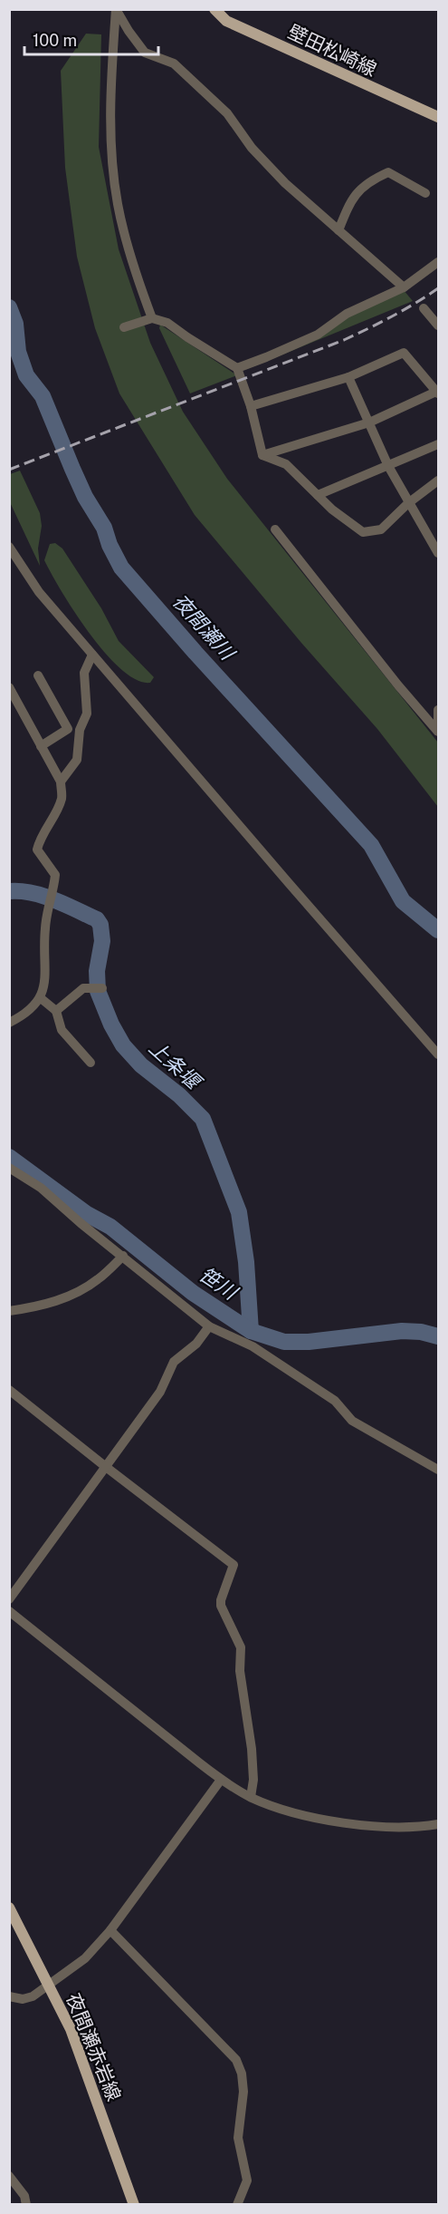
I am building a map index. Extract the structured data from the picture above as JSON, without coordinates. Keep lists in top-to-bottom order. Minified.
{"streets":{"main road":["壁田松崎線","夜間瀬赤岩線"]},"water":["夜間瀬川","上条堰","笹川"],"scale_bar":"100 m"}
